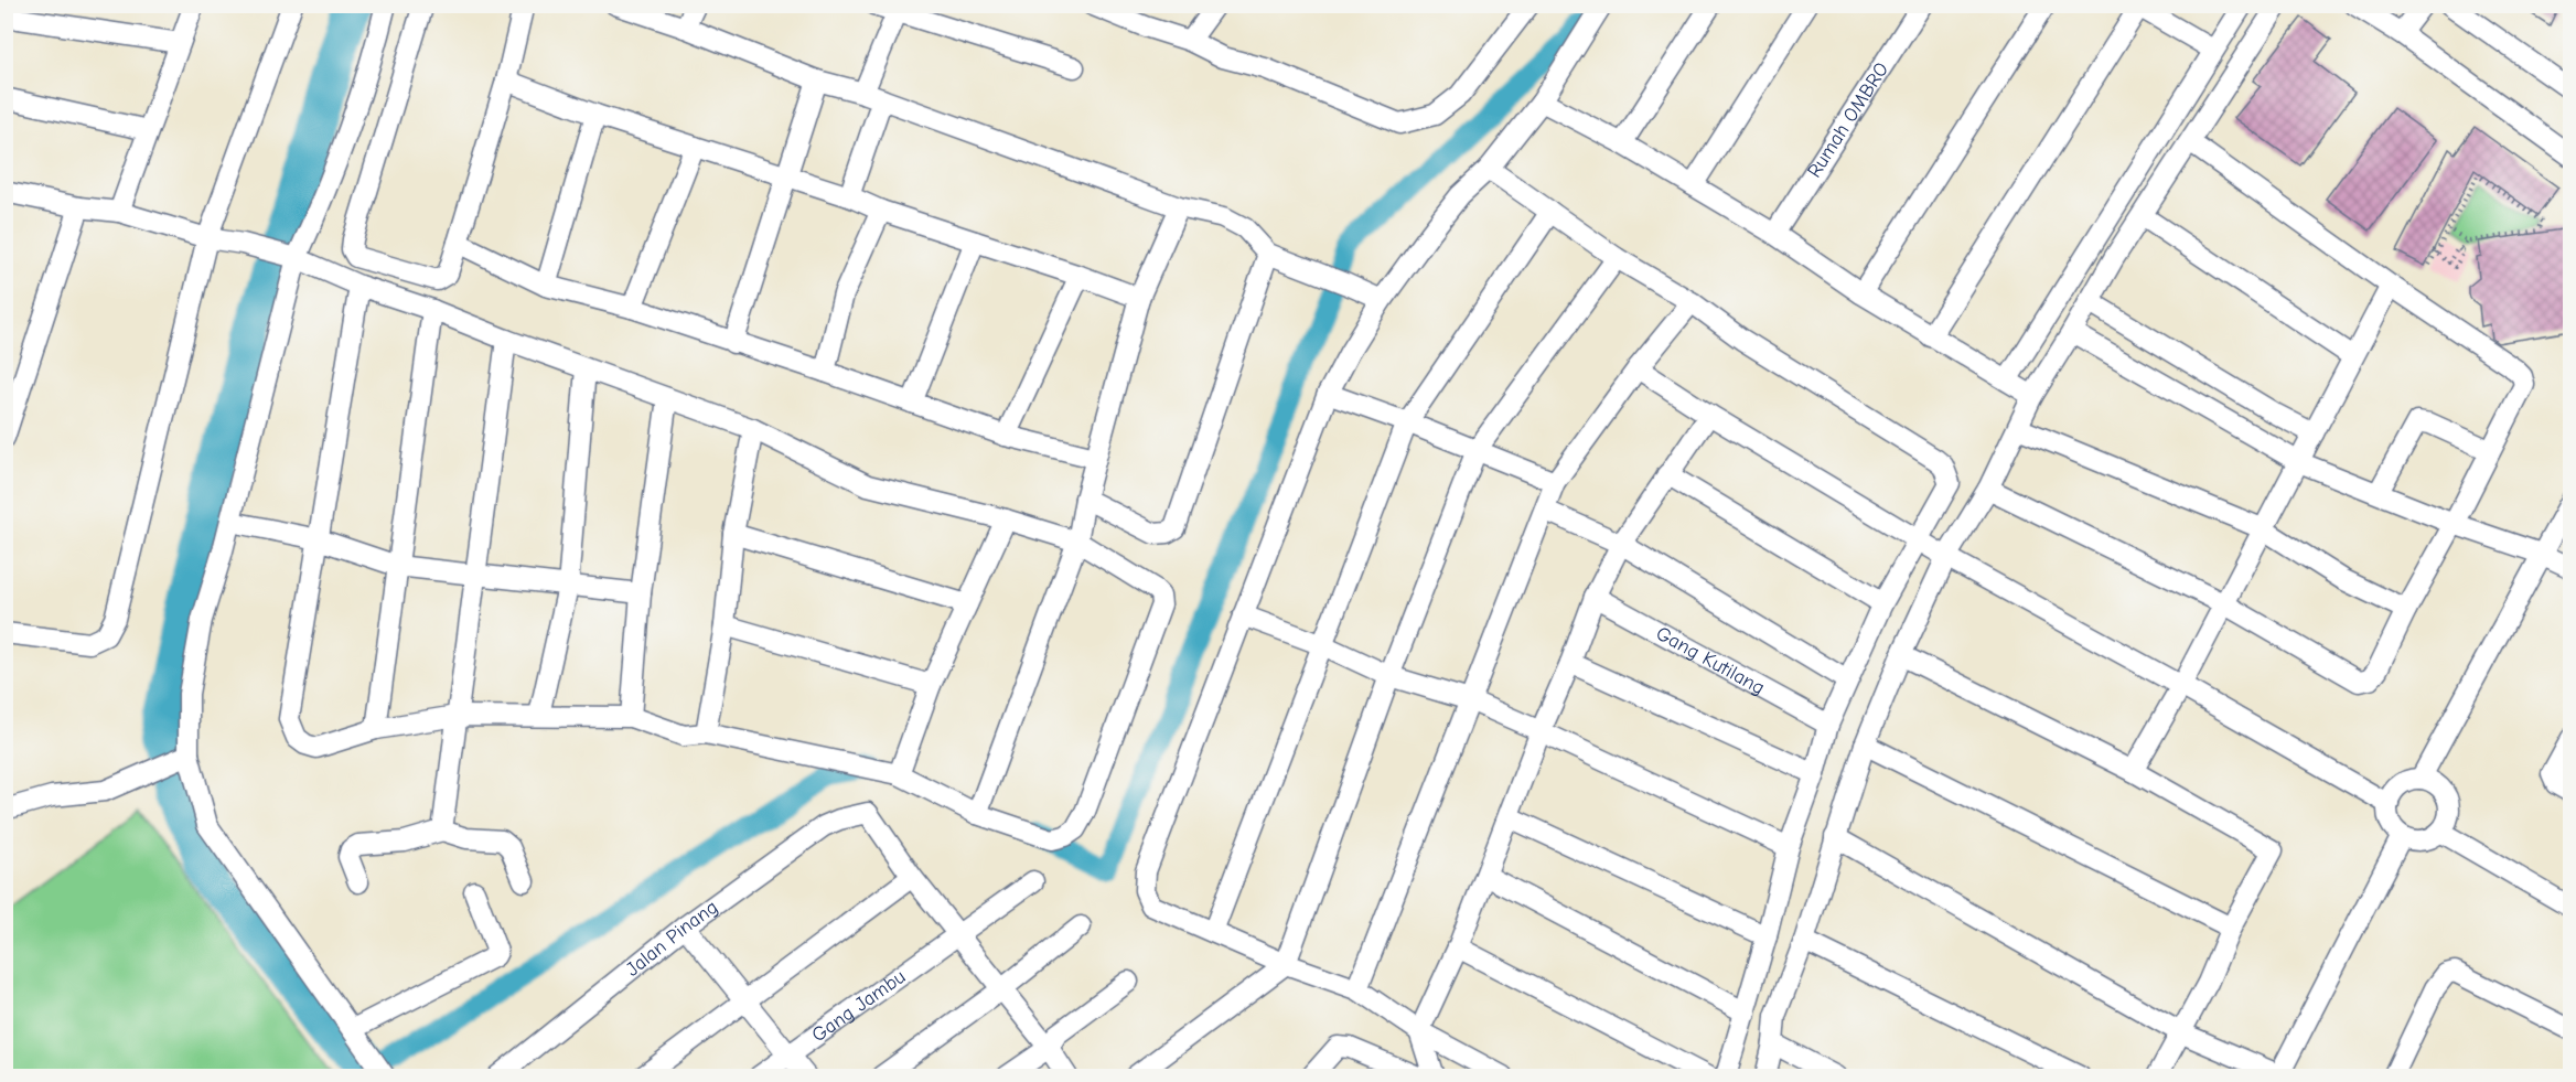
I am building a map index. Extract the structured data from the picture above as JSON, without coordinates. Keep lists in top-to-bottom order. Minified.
{"streets":{"street":["Rumah OMBRO","Gang Kutilang","Jalan Pinang","Gang Jambu"]}}
